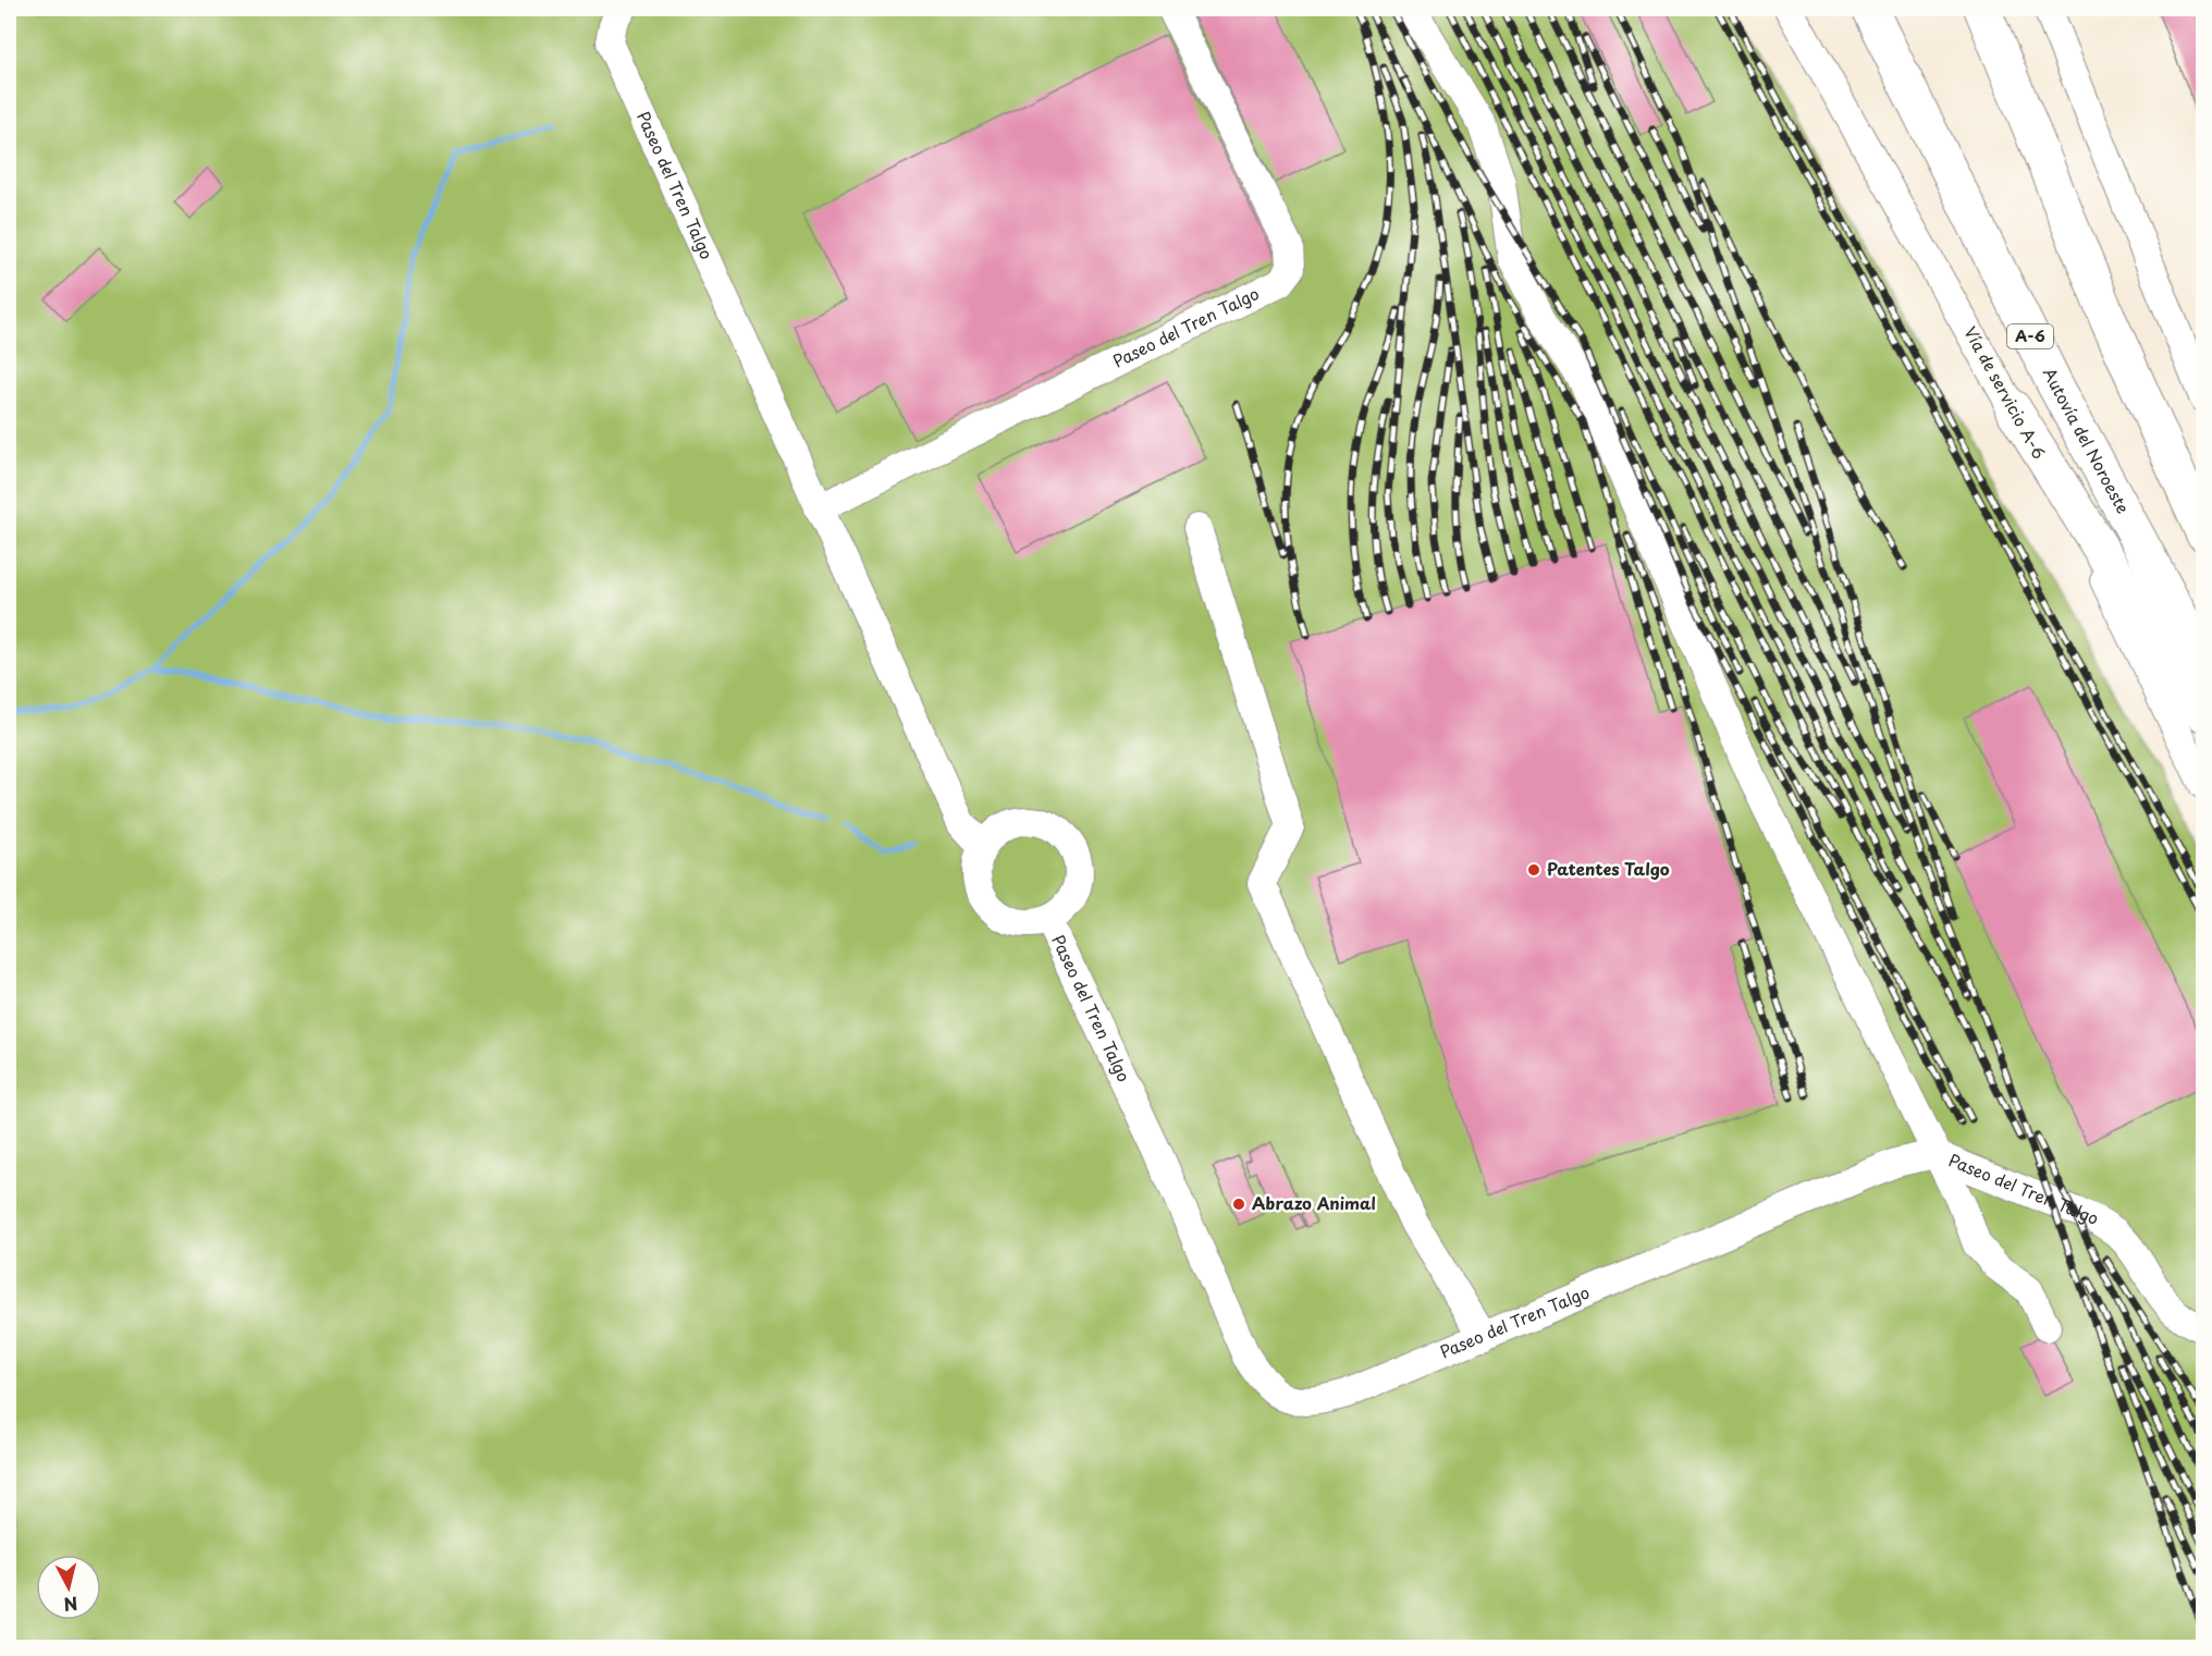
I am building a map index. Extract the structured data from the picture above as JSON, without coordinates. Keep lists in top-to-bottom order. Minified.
{"streets":{"highway":["A-6","Autovía del Noroeste"],"street":["Paseo del Tren Talgo","Vía de servicio A-6"]},"places":["Patentes Talgo","Abrazo Animal"],"north":"bottom"}
